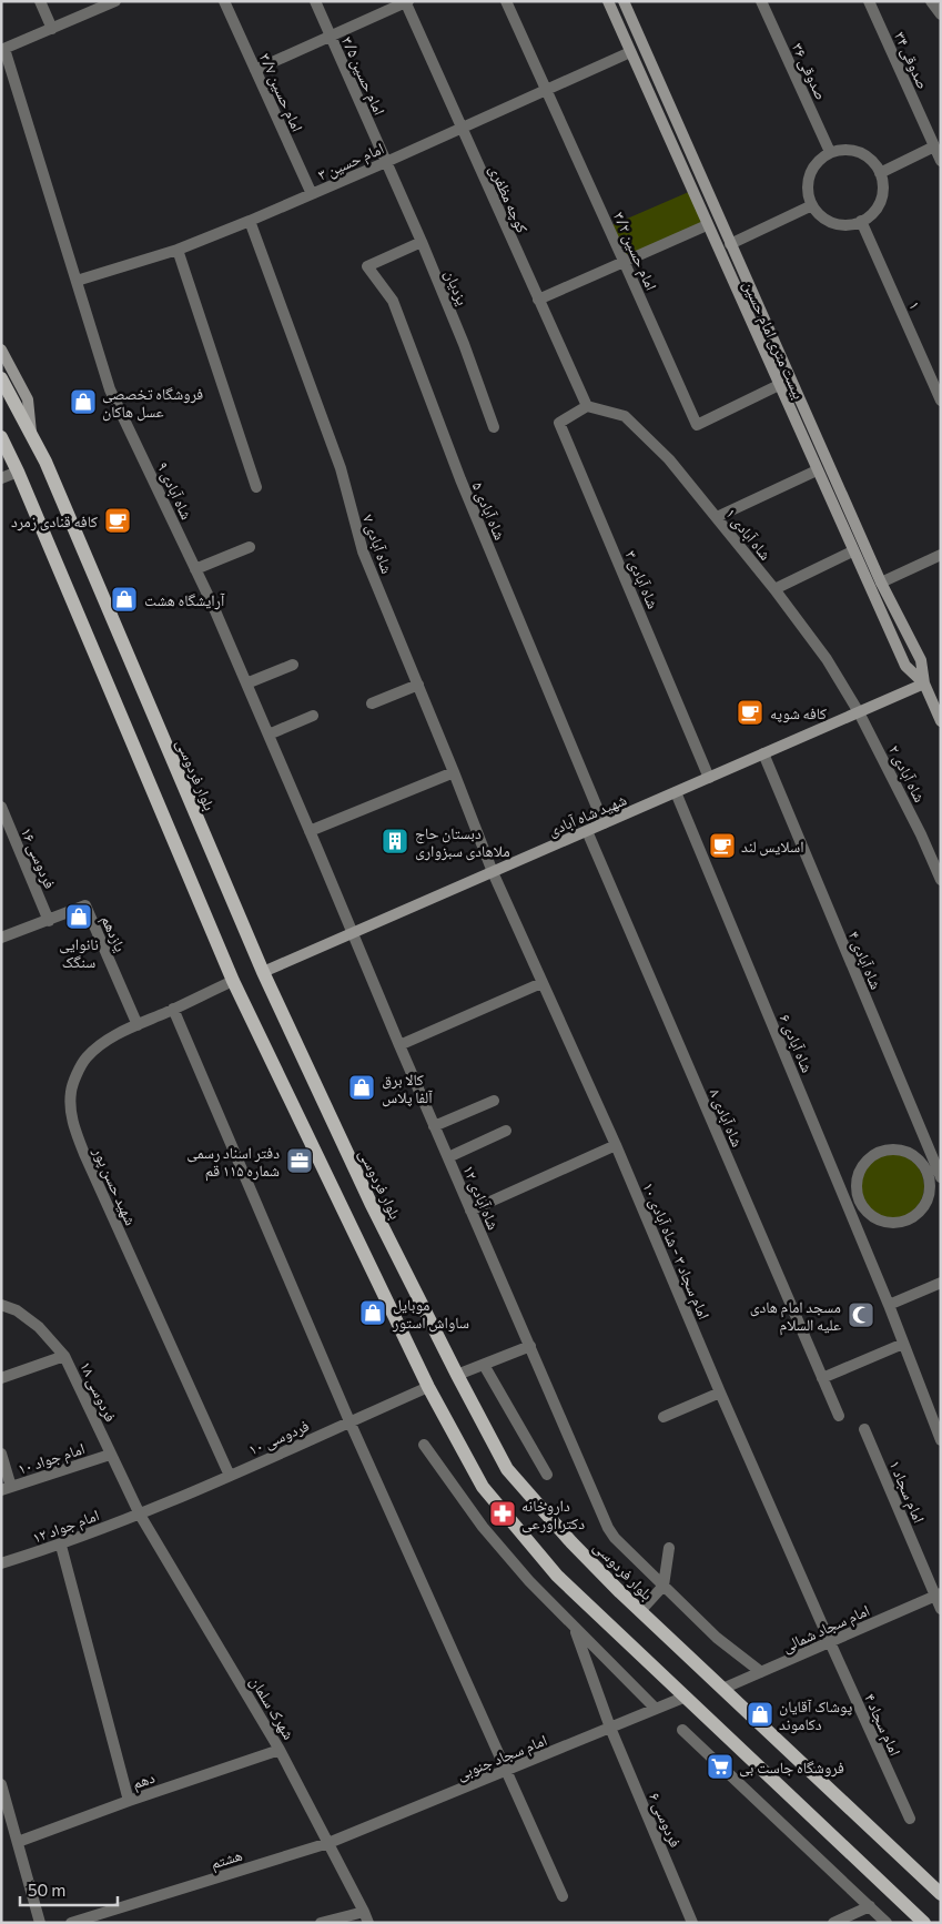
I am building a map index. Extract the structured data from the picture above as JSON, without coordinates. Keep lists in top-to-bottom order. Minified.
{"streets":{"main road":["بیست متری امام حسین","بلوار فردوسی","شهید شاه آبادی"],"street":["صدوقی ۳۴","صدوقی ۳۶","امام حسین ۳/۵","امام حسین ۳/۷","امام حسین ۳","کوچه مظفری","امام حسین ۳/۲","یزدیان","۱","شاه آبادی ۹","شاه آبادی ۵","شاه آبادی ۱","شاه آبادی ۷","شاه آبادی ۳","شاه آبادی ۲","فردوسی ۱۶","یازدهم","شاه آبادی ۴","شاه آبادی ۶","شاه آبادی ۸","شهید حسن پور","شاه آبادی ۱۲","امام سجاد ۳ - شاه آبادی ۱۰","فردوسی ۱۸","فردوسی ۱۰","امام جواد ۱۰","امام سجاد ۱","امام جواد ۱۲","امام سجاد شمالی","شهرک سلمان","امام سجاد ۴","امام سجاد جنوبی","دهم","فردوسی ۶","هشتم"]},"crossings":[["صدوقی ۳۶","۱"],["امام حسین ۳/۵","امام حسین ۳"],["امام حسین ۳/۵","یزدیان"],["امام حسین ۳/۷","امام حسین ۳"],["امام حسین ۳","کوچه مظفری"],["امام حسین ۳","امام حسین ۳/۲"],["امام حسین ۳","یزدیان"],["امام حسین ۳","بیست متری امام حسین"],["امام حسین ۳","شاه آبادی ۹"],["امام حسین ۳","شاه آبادی ۷"],["کوچه مظفری","شاه آبادی ۱"],["کوچه مظفری","شاه آبادی ۳"],["امام حسین ۳/۲","بیست متری امام حسین"],["یزدیان","شاه آبادی ۵"],["بیست متری امام حسین","شهید شاه آبادی"],["شاه آبادی ۹","شهید شاه آبادی"],["شاه آبادی ۹","شاه آبادی ۱۲"],["شاه آبادی ۵","شهید شاه آبادی"],["شاه آبادی ۱","شاه آبادی ۳"],["شاه آبادی ۱","شاه آبادی ۲"],["شاه آبادی ۱","شهید شاه آبادی"],["شاه آبادی ۷","شهید شاه آبادی"],["شاه آبادی ۷","امام سجاد ۳ - شاه آبادی ۱۰"],["شاه آبادی ۳","شهید شاه آبادی"],["شاه آبادی ۲","شهید شاه آبادی"],["بلوار فردوسی","شهید شاه آبادی"],["بلوار فردوسی","امام سجاد شمالی"],["شهید شاه آبادی","شاه آبادی ۴"],["شهید شاه آبادی","شاه آبادی ۶"],["شهید شاه آبادی","شاه آبادی ۸"],["شهید شاه آبادی","شاه آبادی ۱۲"],["شهید شاه آبادی","امام سجاد ۳ - شاه آبادی ۱۰"],["فردوسی ۱۶","یازدهم"],["یازدهم","شهید حسن پور"],["شاه آبادی ۴","شاه آبادی ۶"],["شهید حسن پور","فردوسی ۱۰"],["شاه آبادی ۱۲","امام سجاد شمالی"],["امام سجاد ۳ - شاه آبادی ۱۰","امام سجاد شمالی"],["امام سجاد ۳ - شاه آبادی ۱۰","امام سجاد ۴"],["فردوسی ۱۸","فردوسی ۱۰"],["فردوسی ۱۸","امام جواد ۱۰"],["فردوسی ۱۸","امام جواد ۱۲"],["فردوسی ۱۸","شهرک سلمان"],["فردوسی ۱۰","امام جواد ۱۲"],["فردوسی ۱۰","شهرک سلمان"],["امام سجاد ۱","امام سجاد شمالی"],["امام جواد ۱۲","شهرک سلمان"],["امام سجاد شمالی","امام سجاد ۴"],["شهرک سلمان","امام سجاد جنوبی"],["شهرک سلمان","دهم"],["شهرک سلمان","هشتم"],["امام سجاد جنوبی","فردوسی ۶"],["امام سجاد جنوبی","هشتم"]],"places":{"shop":["فروشگاه تخصصی عسل هاکان","آرایشگاه هشت","نانوایی سنگک","کالا برق آلفا پلاس","موبایل ساواش استور","پوشاک آقایان دکاموند"],"cafe":["کافه قنادی زمرد","کافه شوپه","اسلایس لند"],"building":["دبستان حاج ملاهادی سبزواری"],"office":["دفتر اسناد رسمی شماره ۱۱۵ قم"],"mosque":["مسجد امام هادی علیه السلام"],"pharmacy":["داروخانه دکتر اورعی"],"supermarket":["فروشگاه جاست بی"]},"scale_bar":"50 m"}
